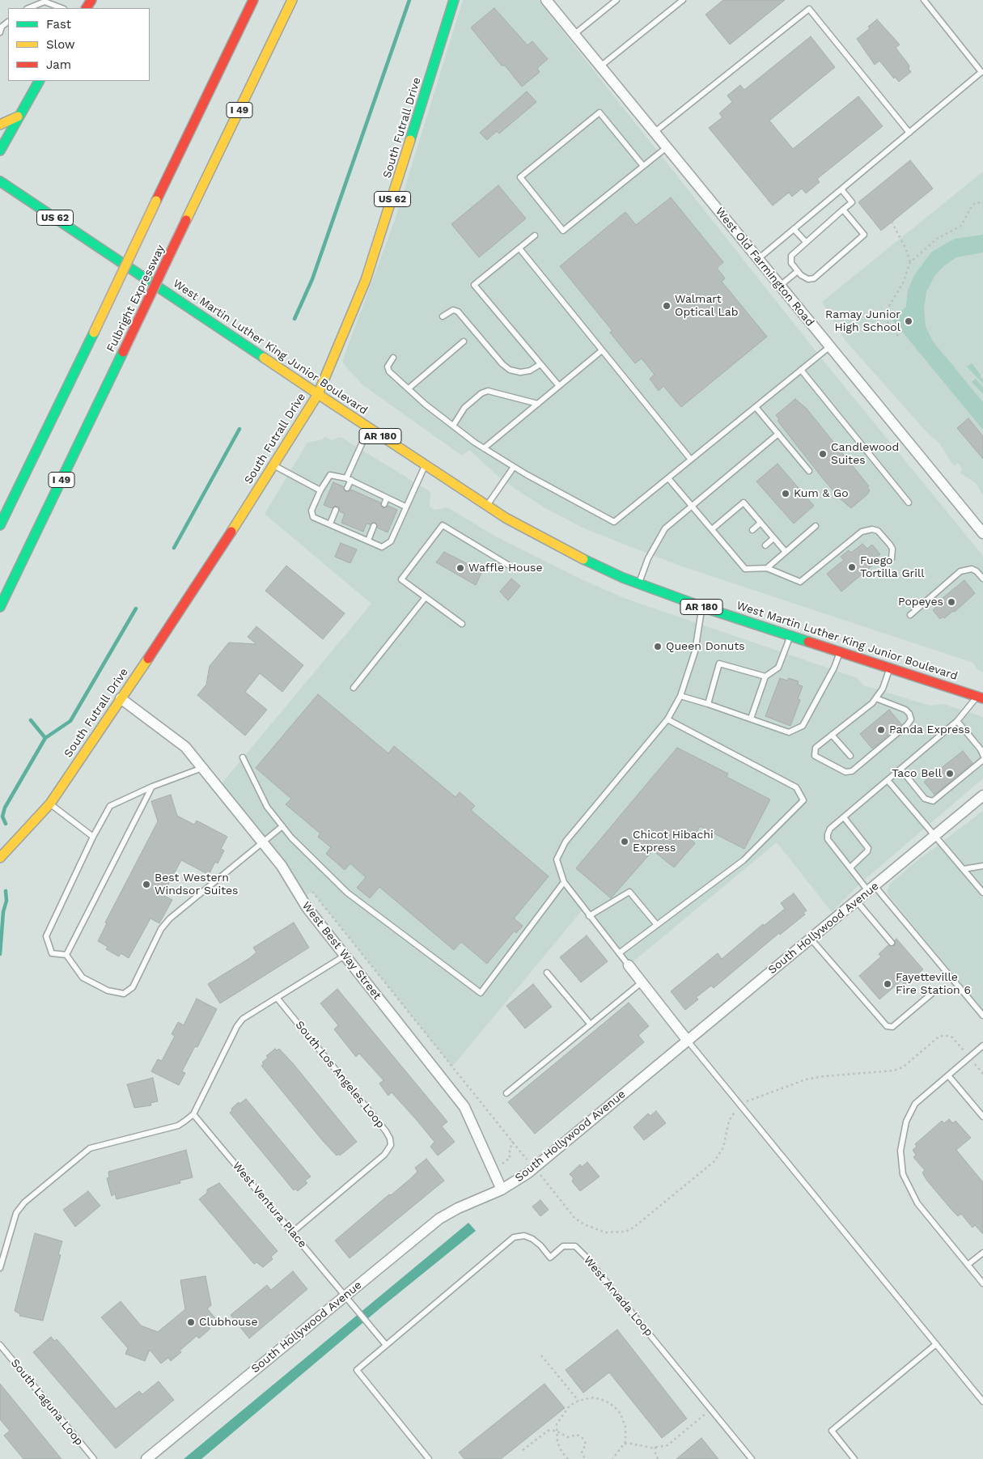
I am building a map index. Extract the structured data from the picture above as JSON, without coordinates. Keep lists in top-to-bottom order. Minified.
{"streets":{"main road":["I 49","South Futrall Drive","US 62","Fulbright Expressway","West Martin Luther King Junior Boulevard","AR 180"],"street":["West Old Farmington Road","South Hollywood Avenue","West Best Way Street"],"lane":["South Los Angeles Loop","West Ventura Place","West Arvada Loop","South Laguna Loop"]},"crossings":[["South Futrall Drive","West Martin Luther King Junior Boulevard"],["South Futrall Drive","West Best Way Street"],["South Hollywood Avenue","West Best Way Street"],["South Hollywood Avenue","West Ventura Place"],["South Los Angeles Loop","West Ventura Place"]],"places":["Walmart Optical Lab","Ramay Junior High School","Candlewood Suites","Kum & Go","Fuego Tortilla Grill","Waffle House","Popeyes","Queen Donuts","Panda Express","Taco Bell","Chicot Hibachi Express","Best Western Windsor Suites","Fayetteville Fire Station 6","Clubhouse"],"legend":["Fast","Slow","Jam"]}
